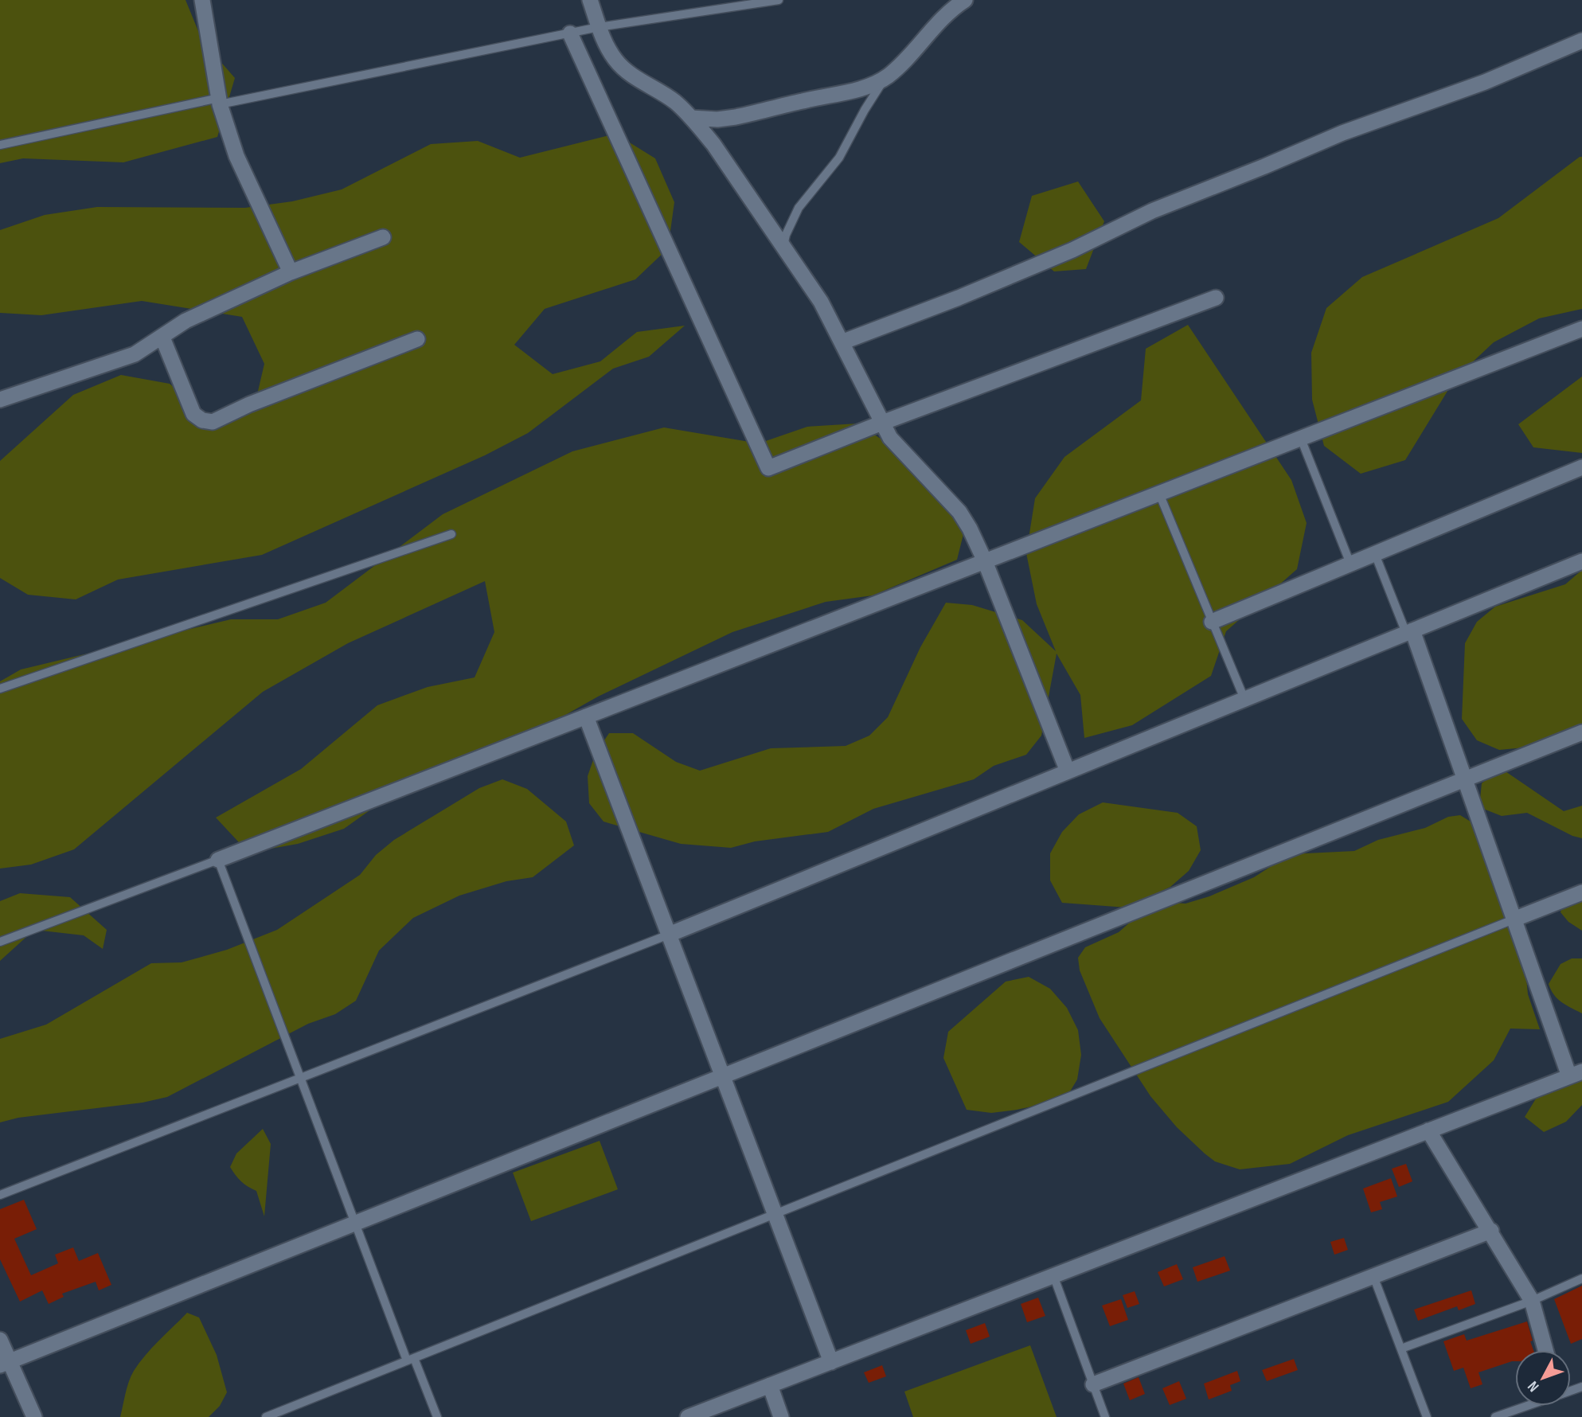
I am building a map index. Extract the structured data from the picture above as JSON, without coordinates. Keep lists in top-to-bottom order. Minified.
{"north":"bottom left"}
